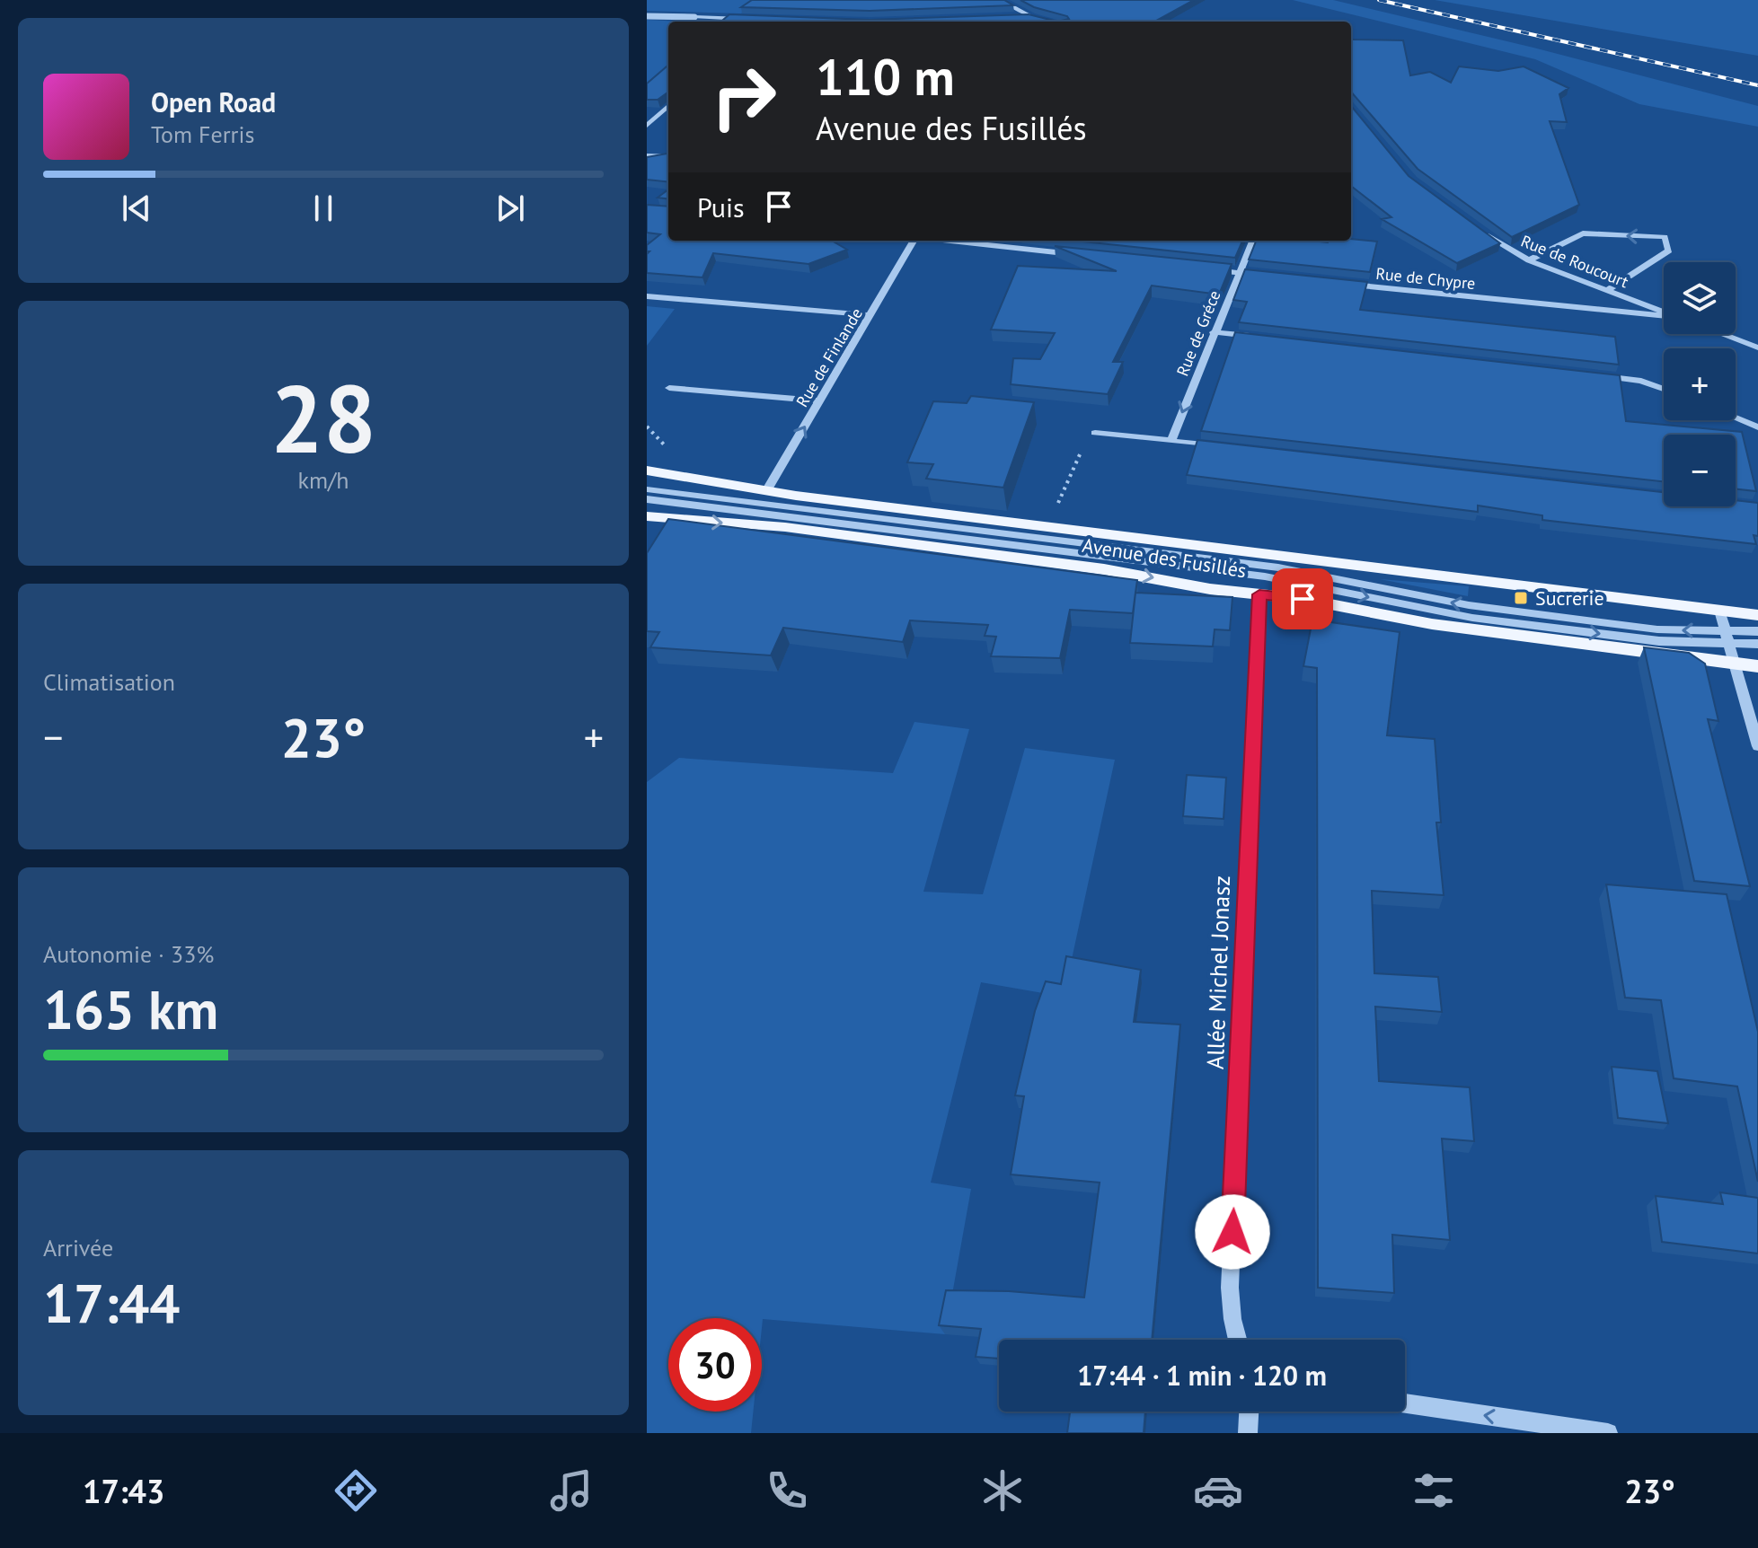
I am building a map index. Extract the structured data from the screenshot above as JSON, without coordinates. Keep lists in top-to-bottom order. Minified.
{"streets":{"main road":["Avenue des Fusillés"],"street":["Rue de Roucourt","Rue de Chypre","Rue de Gréce","Rue de Finlande","Allée Michel Jonasz"]},"crossings":[["Rue de Finlande","Avenue des Fusillés"],["Avenue des Fusillés","Allée Michel Jonasz"]],"one_way":["Rue de Gréce","Rue de Finlande"],"places":{"transit":["Sucrerie"]},"page":{"turn":["110 m","Avenue des Fusillés"],"song":["Open Road","Tom Ferris"],"then":"Puis","map_buttons":["+","−"],"tile":[["28","km/h"],"Climatisation",["Autonomie · 33%","165 km"],["Arrivée","17:44"]],"heat":["−","23°","+"],"limit":"30","trip":"17:44 · 1 min · 120 m","tabs":["17:43","23°"]}}
